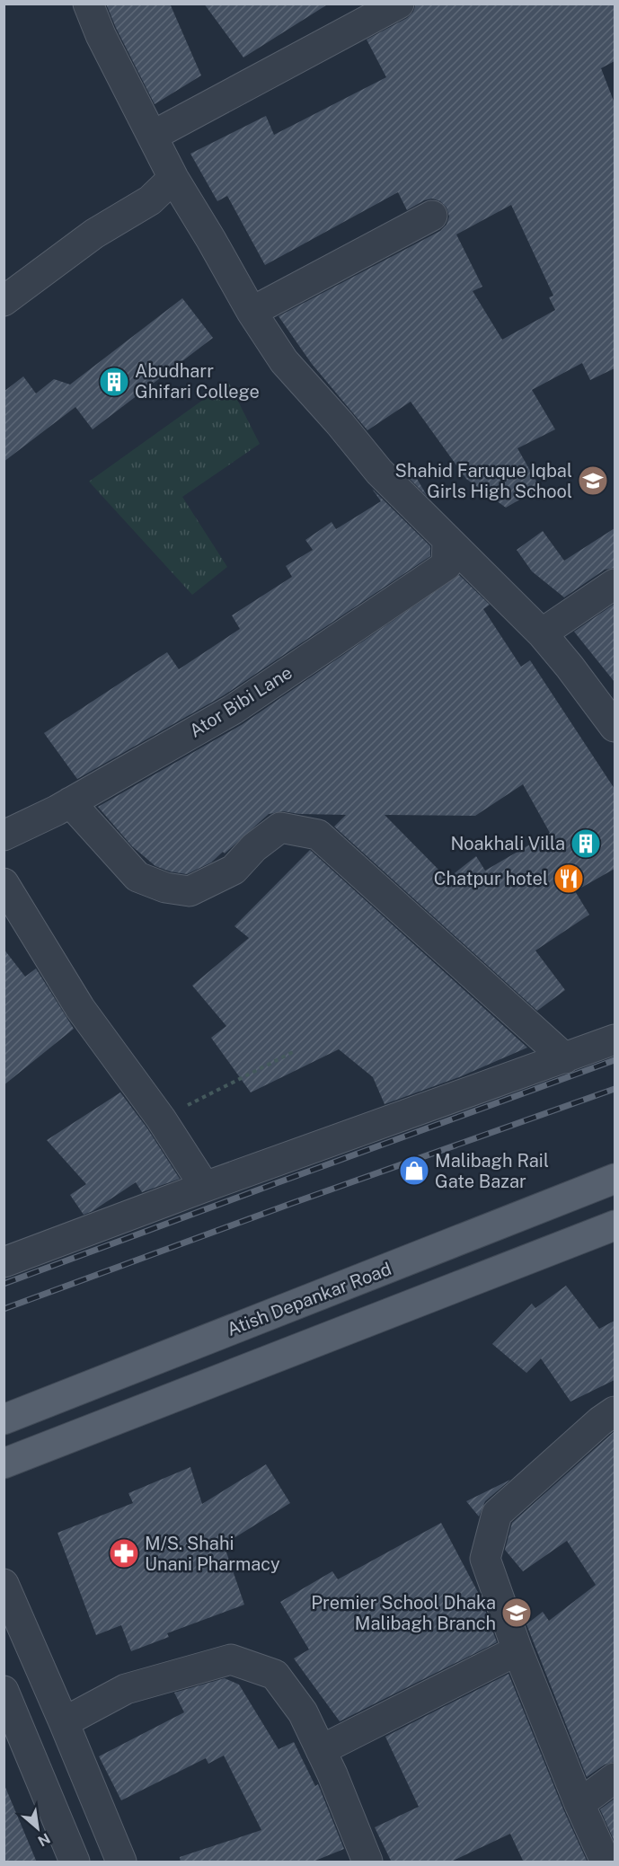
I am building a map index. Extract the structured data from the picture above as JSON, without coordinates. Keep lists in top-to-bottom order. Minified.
{"streets":{"main road":["Atish Depankar Road"],"street":["Ator Bibi Lane"]},"places":{"building":["Abudharr Ghifari College","Noakhali Villa"],"school or university":["Shahid Faruque Iqbal Girls High School","Premier School Dhaka Malibagh Branch"],"restaurant":["Chatpur hotel"],"shop":["Malibagh Rail Gate Bazar"],"pharmacy":["M/S. Shahi Unani Pharmacy"]},"north":"bottom right"}
